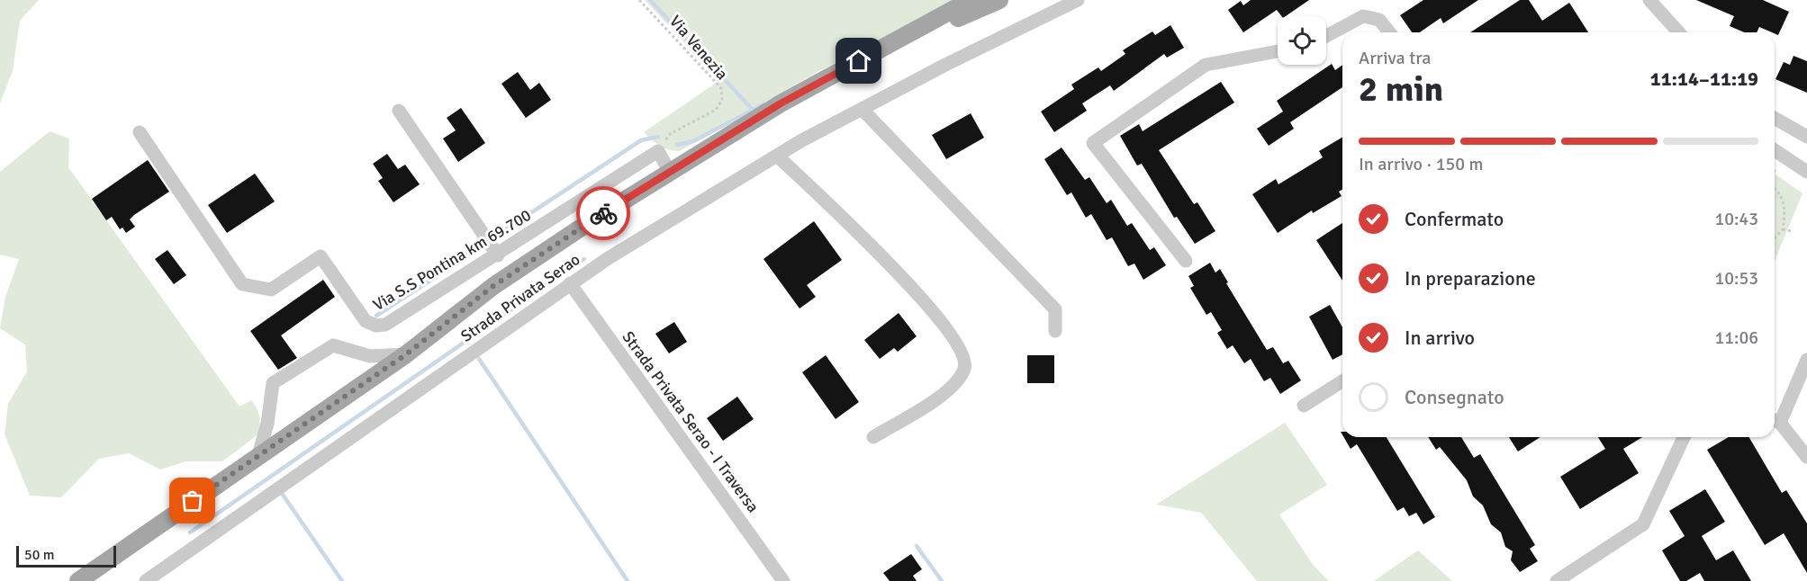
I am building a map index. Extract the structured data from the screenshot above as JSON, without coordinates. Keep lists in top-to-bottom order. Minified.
{"streets":{"street":["Via S.S Pontina km 69.700","Strada Privata Serao","Strada Privata Serao - I Traversa"],"path":["Via Venezia"]},"crossings":[["Via Venezia","Via S.S Pontina km 69.700"],["Strada Privata Serao","Strada Privata Serao - I Traversa"]],"scale_bar":"50 m","page":{"heading":["2 min","Arriva tra","11:14–11:19"],"bar":"In arrivo · 150 m","list":[["Confermato","10:43"],["In preparazione","10:53"],["In arrivo","11:06"],"Consegnato"],"scale":"50 m"}}
